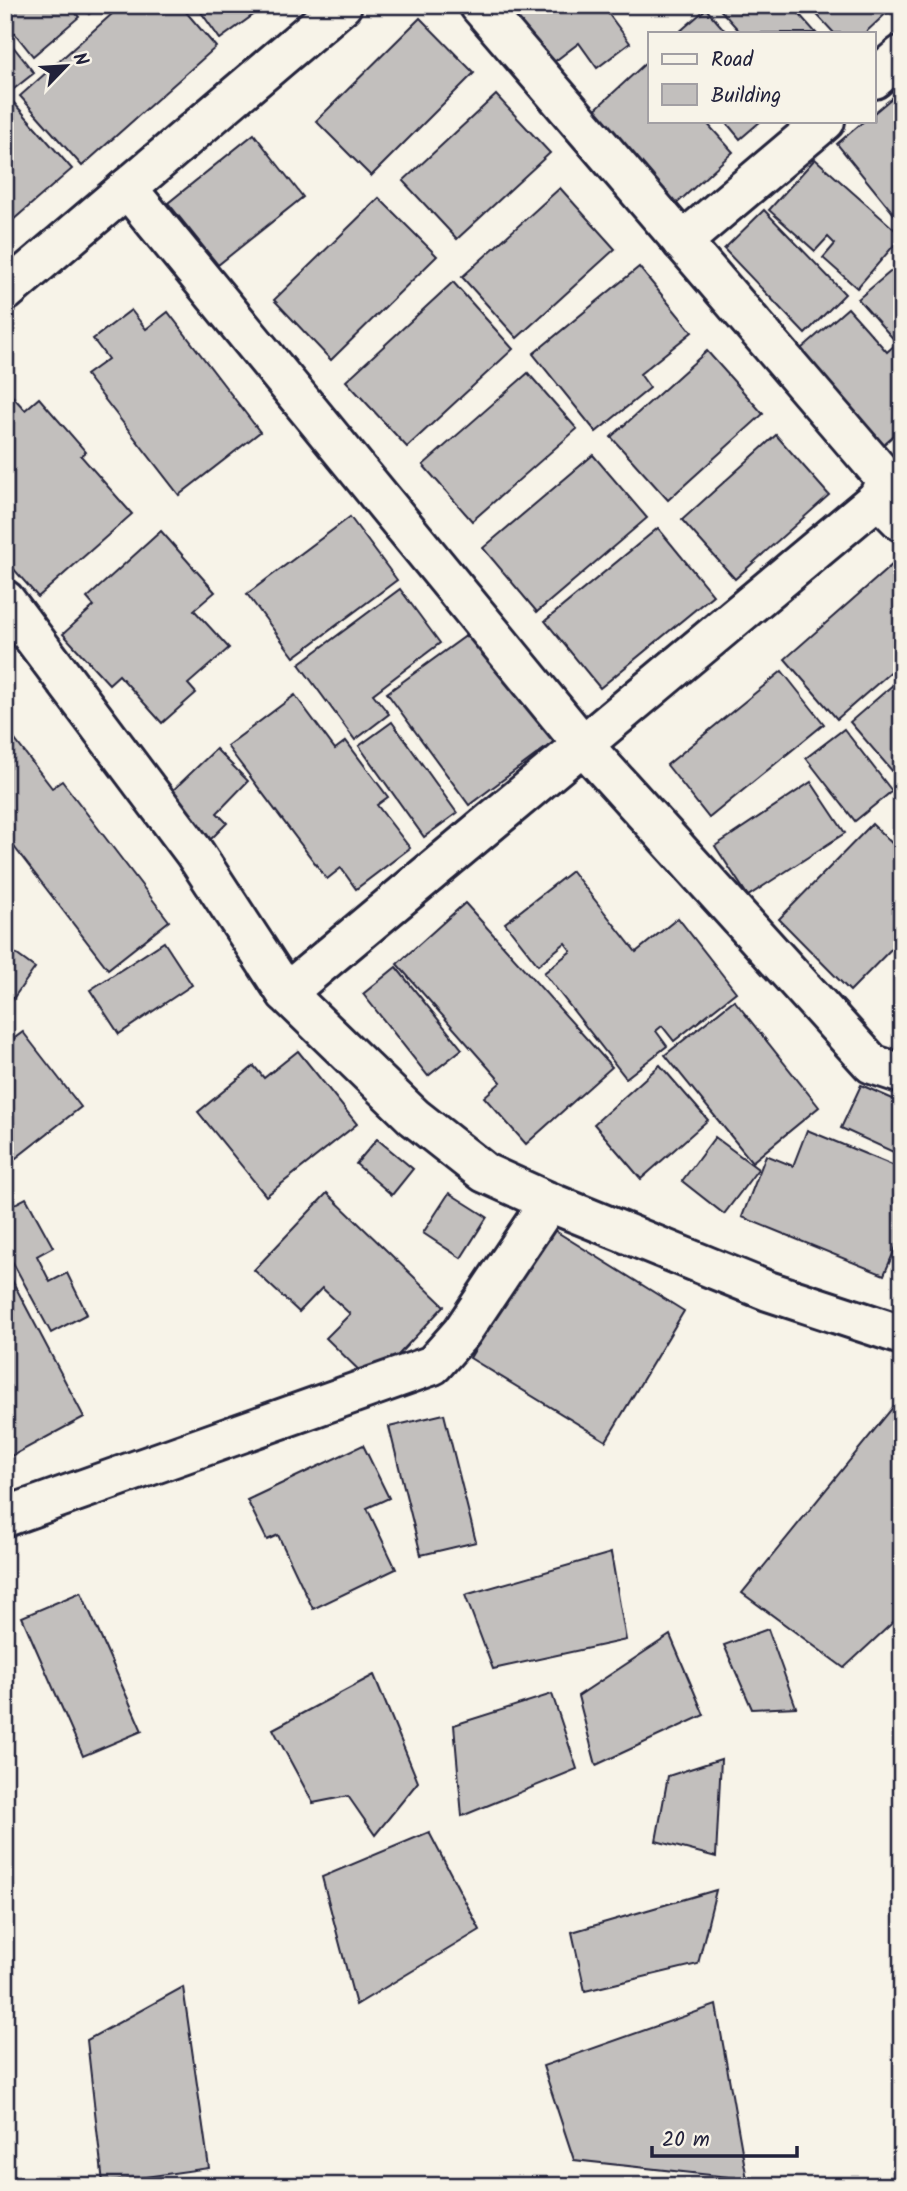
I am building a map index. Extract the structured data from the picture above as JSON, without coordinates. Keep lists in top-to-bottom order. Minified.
{"legend":["Road","Building"],"scale_bar":"20 m","north":"top right"}
